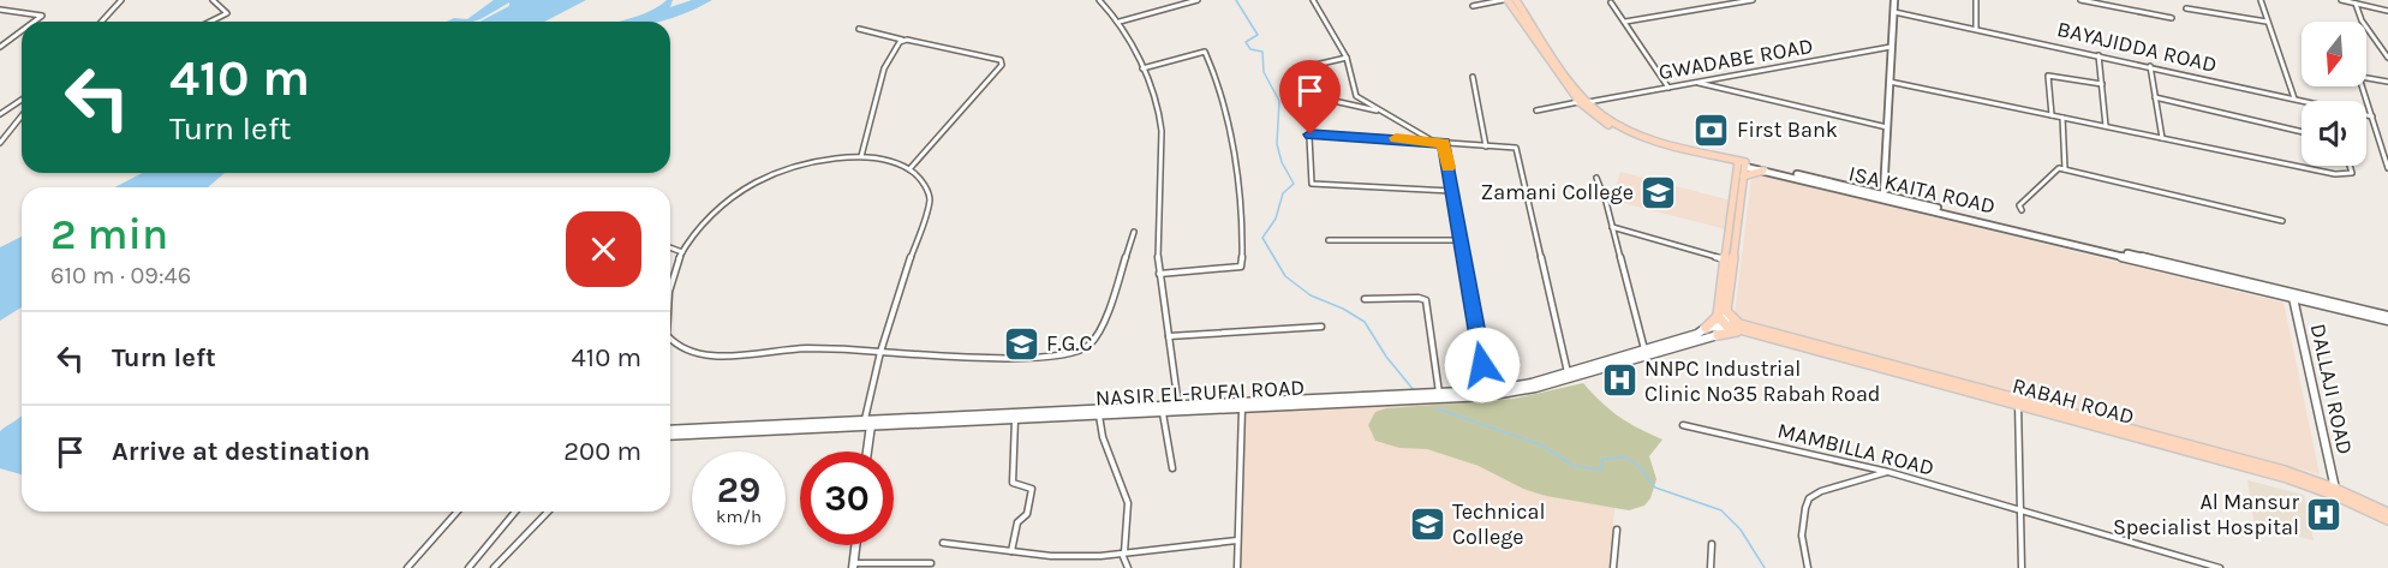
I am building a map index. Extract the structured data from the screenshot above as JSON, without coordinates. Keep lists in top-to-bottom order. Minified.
{"streets":{"main road":["ISA KAITA ROAD","DALLAJI ROAD","NASIR EL-RUFAI ROAD","RABAH ROAD"],"street":["BAYAJIDDA ROAD","GWADABE ROAD","MAMBILLA ROAD"]},"crossings":[["GWADABE ROAD","ISA KAITA ROAD"],["ISA KAITA ROAD","DALLAJI ROAD"],["DALLAJI ROAD","RABAH ROAD"],["NASIR EL-RUFAI ROAD","RABAH ROAD"]],"places":{"bank":["First Bank"],"school or university":["Zamani College","F.G.C","Technical College"],"hospital":["NNPC Industrial Clinic No35 Rabah Road","Al Mansur Specialist Hospital"]},"north":"bottom","page":{"turn":["410 m","Turn left"],"heading":["2 min","610 m · 09:46"],"list":[{"name":"Turn left","value":"410 m"},{"name":"Arrive at destination","value":"200 m"}],"speed":"29 km/h","limit":"30"}}
